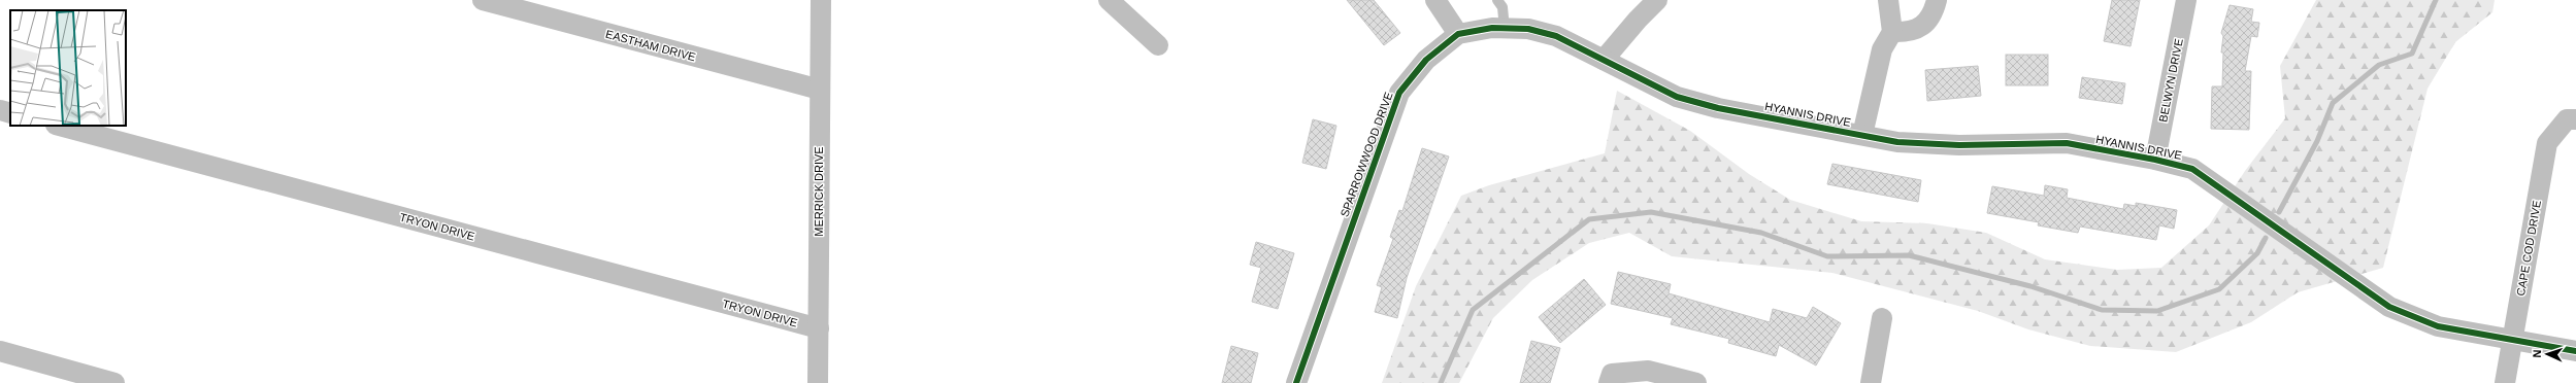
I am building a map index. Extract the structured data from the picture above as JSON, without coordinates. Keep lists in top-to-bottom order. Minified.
{"streets":{"street":["EASTHAM DRIVE","BELWYN DRIVE","HYANNIS DRIVE","SPARROWWOOD DRIVE","MERRICK DRIVE","TRYON DRIVE","CAPE COD DRIVE"]},"crossings":[["EASTHAM DRIVE","MERRICK DRIVE"],["BELWYN DRIVE","HYANNIS DRIVE"],["HYANNIS DRIVE","SPARROWWOOD DRIVE"],["HYANNIS DRIVE","CAPE COD DRIVE"],["MERRICK DRIVE","TRYON DRIVE"]],"north":"left"}
